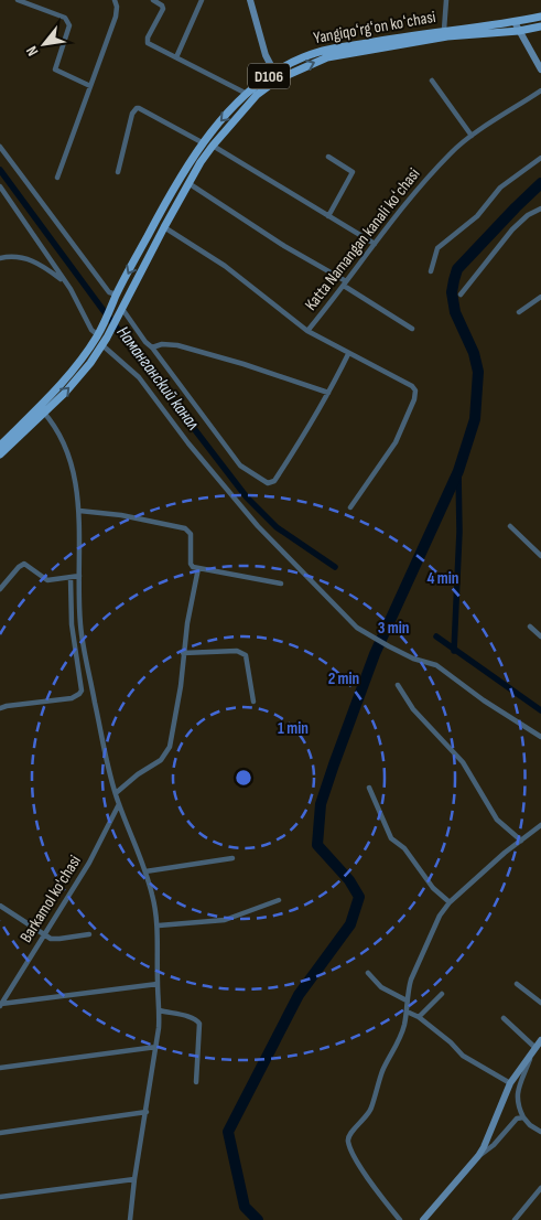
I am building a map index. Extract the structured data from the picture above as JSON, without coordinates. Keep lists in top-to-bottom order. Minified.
{"streets":{"main road":["Yangiqoʻrgʻon koʻchasi","D106"],"street":["Katta Namangan kanali koʻchasi","Barkamol ko'chasi"]},"crossings":[["Yangiqoʻrgʻon koʻchasi","D106"]],"water":["Наманганский канал"],"north":"bottom left","rings":["4 min","3 min","2 min","1 min"]}
